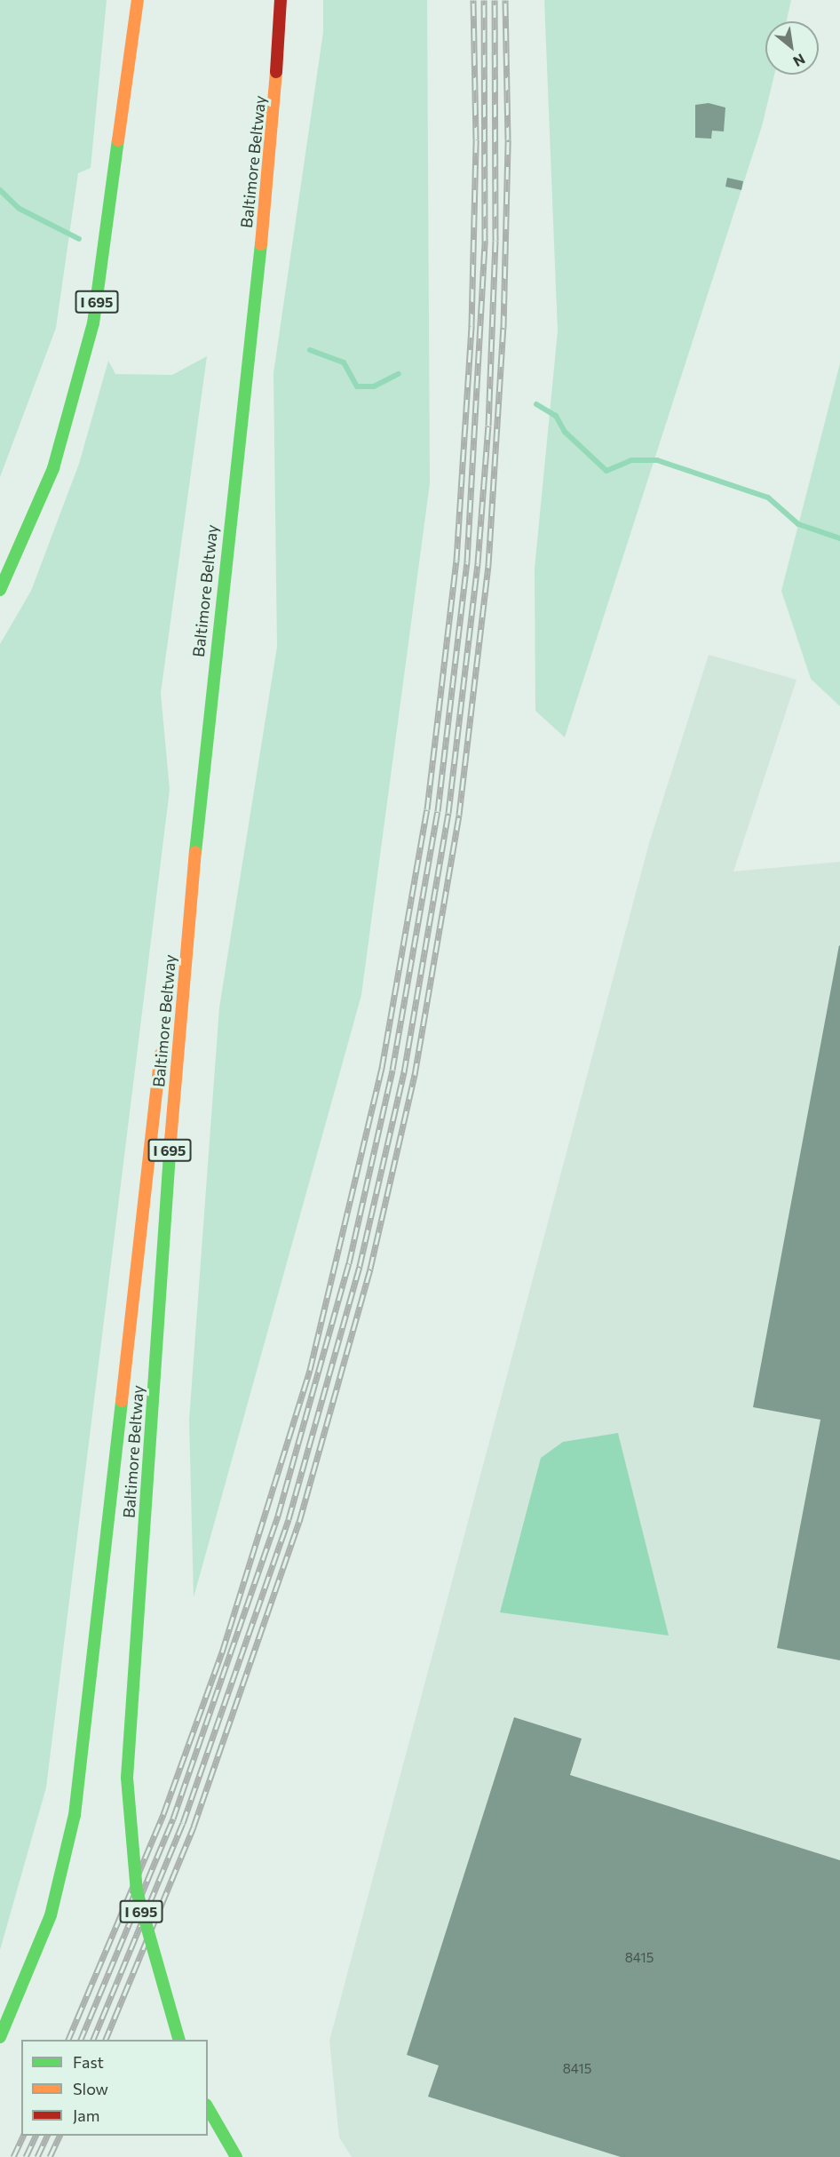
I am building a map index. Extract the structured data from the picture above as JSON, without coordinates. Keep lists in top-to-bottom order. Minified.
{"streets":{"highway":["Baltimore Beltway","I 695"]},"house_numbers":["8415","8415"],"legend":["Fast","Slow","Jam"],"north":"bottom right"}
